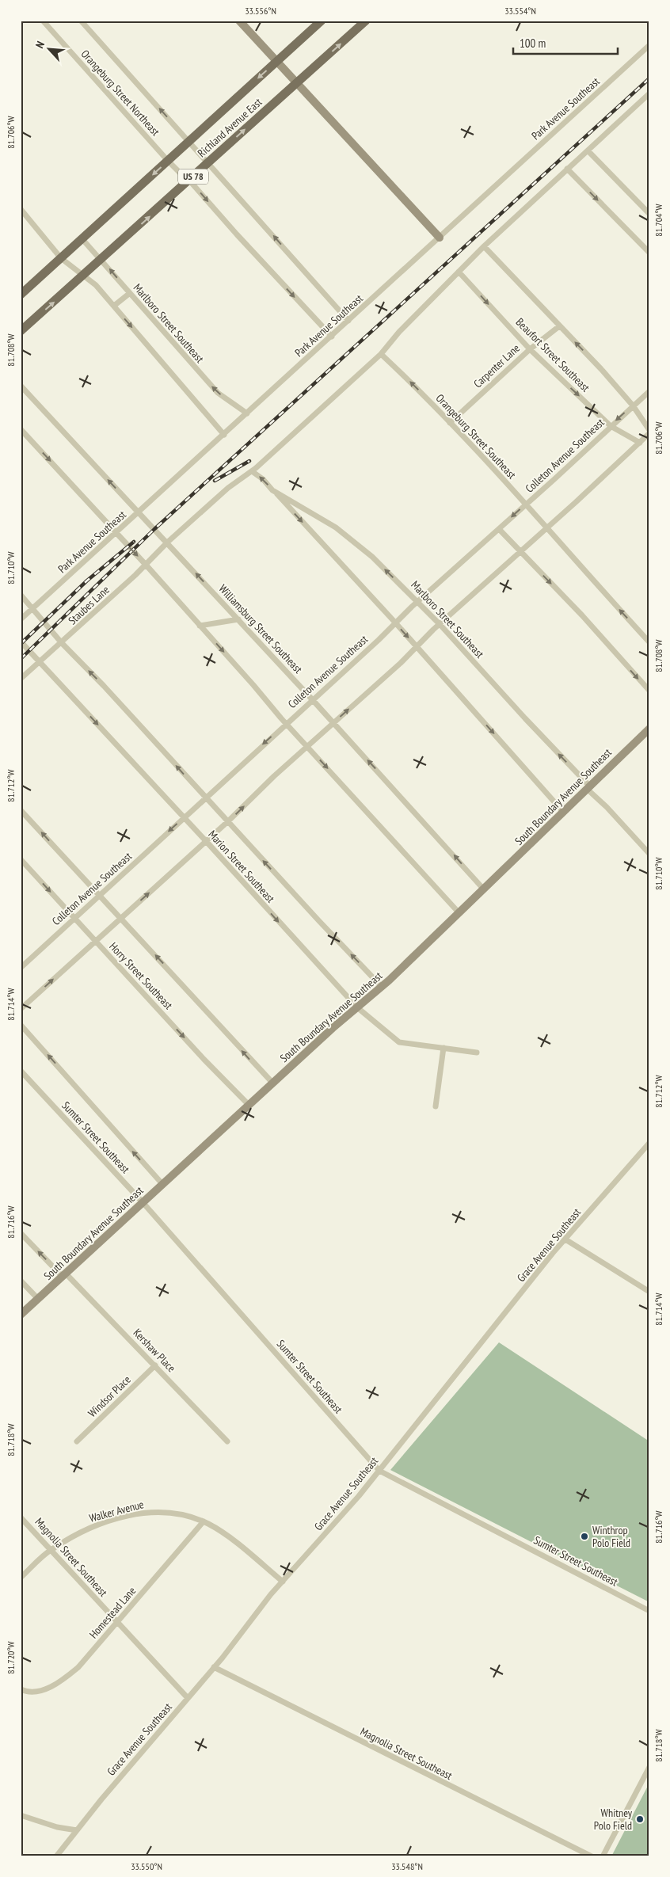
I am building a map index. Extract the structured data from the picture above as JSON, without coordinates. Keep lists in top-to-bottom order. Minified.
{"streets":{"main road":["Richland Avenue East","US 78"],"street":["Orangeburg Street Northeast","Park Avenue Southeast","Marlboro Street Southeast","Beaufort Street Southeast","Carpenter Lane","Orangeburg Street Southeast","Colleton Avenue Southeast","Staubes Lane","Williamsburg Street Southeast","South Boundary Avenue Southeast","Marion Street Southeast","Horry Street Southeast","Sumter Street Southeast","Grace Avenue Southeast","Kershaw Place","Windsor Place","Walker Avenue","Magnolia Street Southeast","Homestead Lane"]},"crossings":[["Orangeburg Street Northeast","Richland Avenue East"],["Park Avenue Southeast","Marlboro Street Southeast"],["Park Avenue Southeast","Williamsburg Street Southeast"],["Park Avenue Southeast","Marion Street Southeast"],["Richland Avenue East","Marlboro Street Southeast"],["Marlboro Street Southeast","Colleton Avenue Southeast"],["Marlboro Street Southeast","South Boundary Avenue Southeast"],["Beaufort Street Southeast","Carpenter Lane"],["Beaufort Street Southeast","Colleton Avenue Southeast"],["Carpenter Lane","Orangeburg Street Southeast"],["Orangeburg Street Southeast","Colleton Avenue Southeast"],["Colleton Avenue Southeast","Williamsburg Street Southeast"],["Colleton Avenue Southeast","Marion Street Southeast"],["Colleton Avenue Southeast","Horry Street Southeast"],["Staubes Lane","Williamsburg Street Southeast"],["Staubes Lane","Marion Street Southeast"],["Williamsburg Street Southeast","South Boundary Avenue Southeast"],["South Boundary Avenue Southeast","Marion Street Southeast"],["South Boundary Avenue Southeast","Horry Street Southeast"],["South Boundary Avenue Southeast","Sumter Street Southeast"],["South Boundary Avenue Southeast","Kershaw Place"],["Sumter Street Southeast","Grace Avenue Southeast"],["Grace Avenue Southeast","Walker Avenue"],["Grace Avenue Southeast","Magnolia Street Southeast"],["Kershaw Place","Windsor Place"],["Walker Avenue","Magnolia Street Southeast"],["Walker Avenue","Homestead Lane"],["Magnolia Street Southeast","Homestead Lane"]],"places":["Winthrop Polo Field","Whitney Polo Field"],"scale_bar":"100 m","north":"top left","coordinates":["33.556°N","33.554°N","81.706°W","81.704°W","81.708°W","81.710°W","81.712°W","81.714°W","81.716°W","81.718°W","81.720°W","33.550°N","33.548°N"]}
